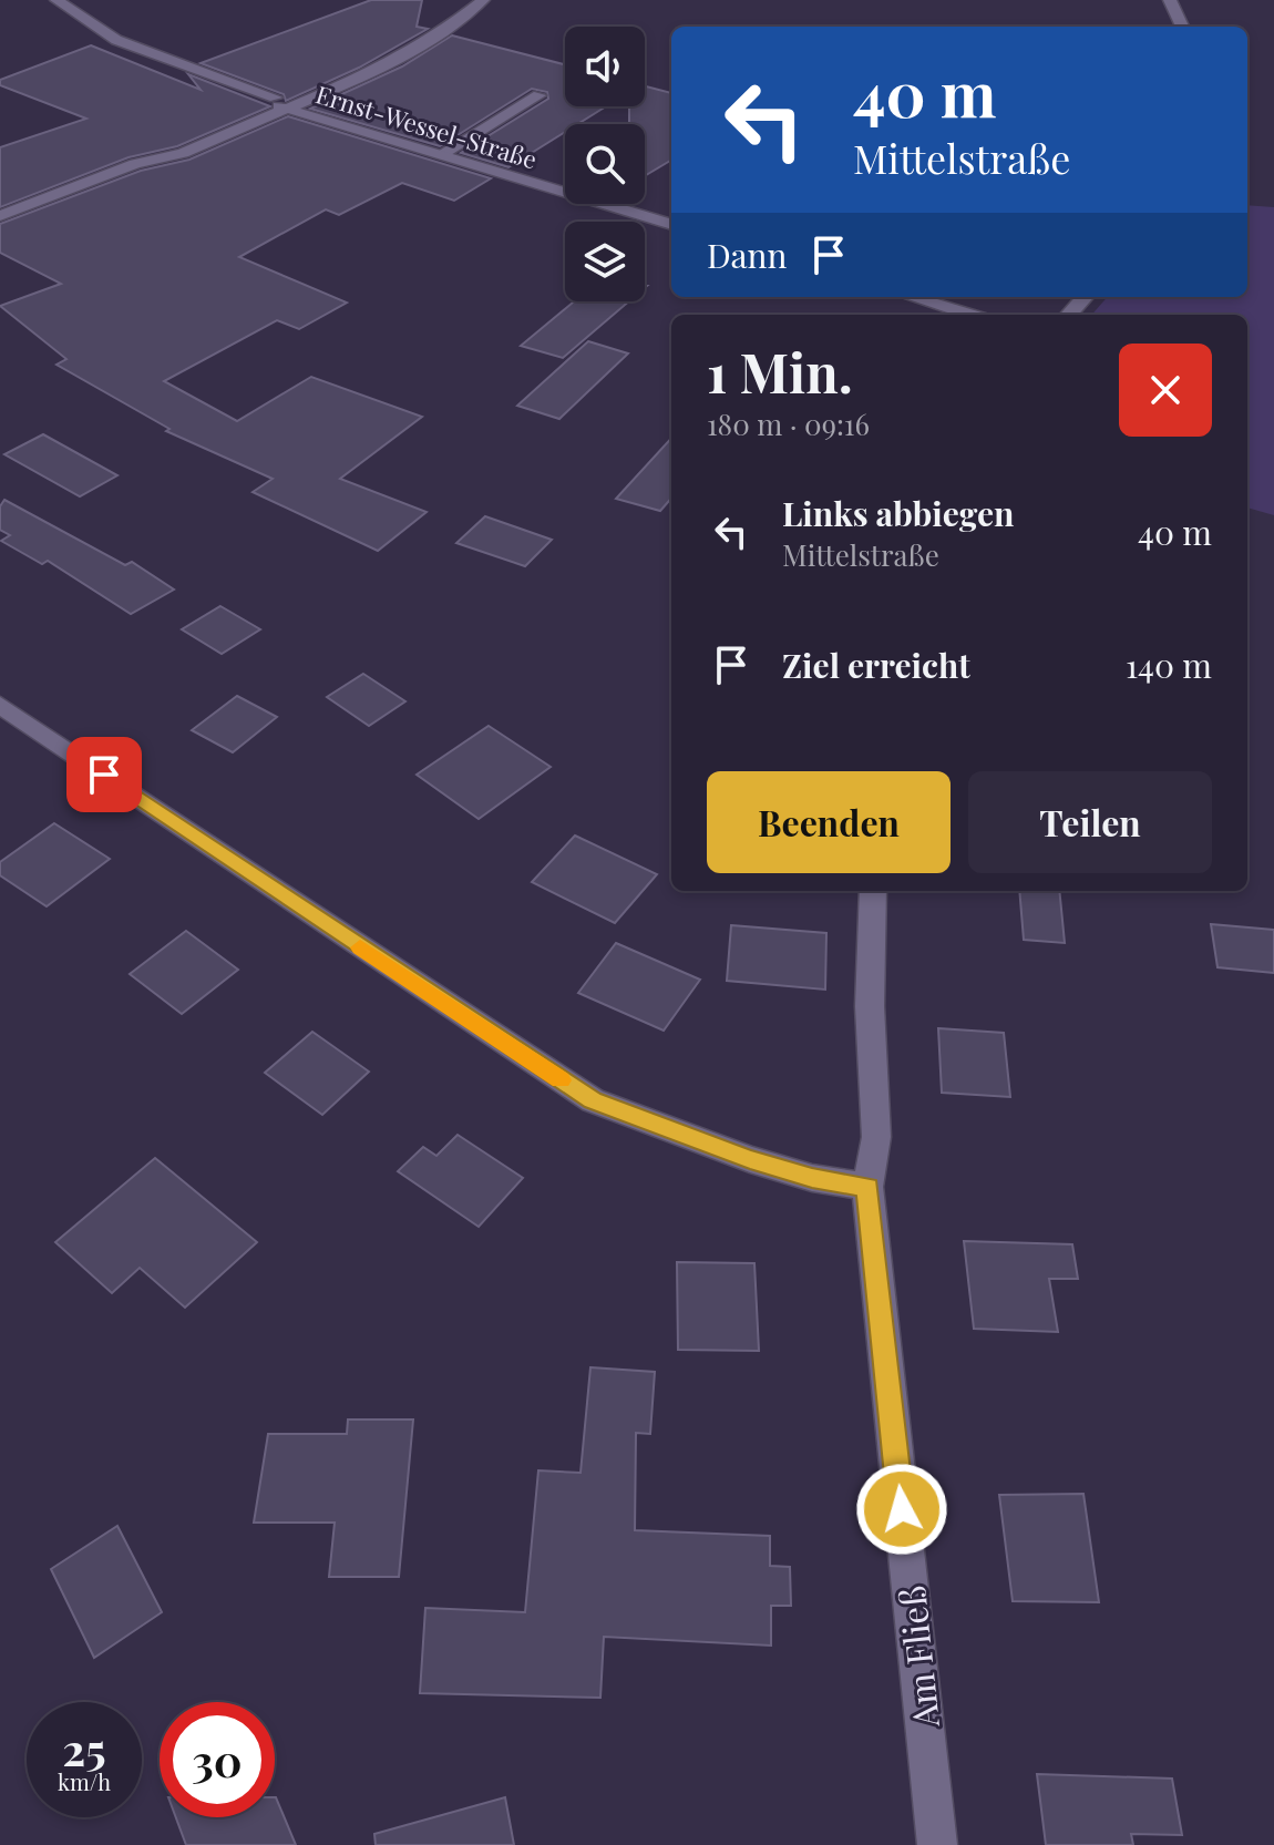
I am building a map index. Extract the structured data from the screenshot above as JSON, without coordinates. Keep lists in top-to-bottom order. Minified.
{"streets":{"street":["Ernst-Wessel-Straße","Am Fließ"]},"page":{"turn":["40 m","Mittelstraße"],"then":"Dann","heading":["1 Min.","180 m · 09:16"],"list":[{"name":"Links abbiegen","note":"Mittelstraße","value":"40 m"},{"name":"Ziel erreicht","value":"140 m"}],"buttons":["Beenden","Teilen"],"speed":"25 km/h","limit":"30"}}
